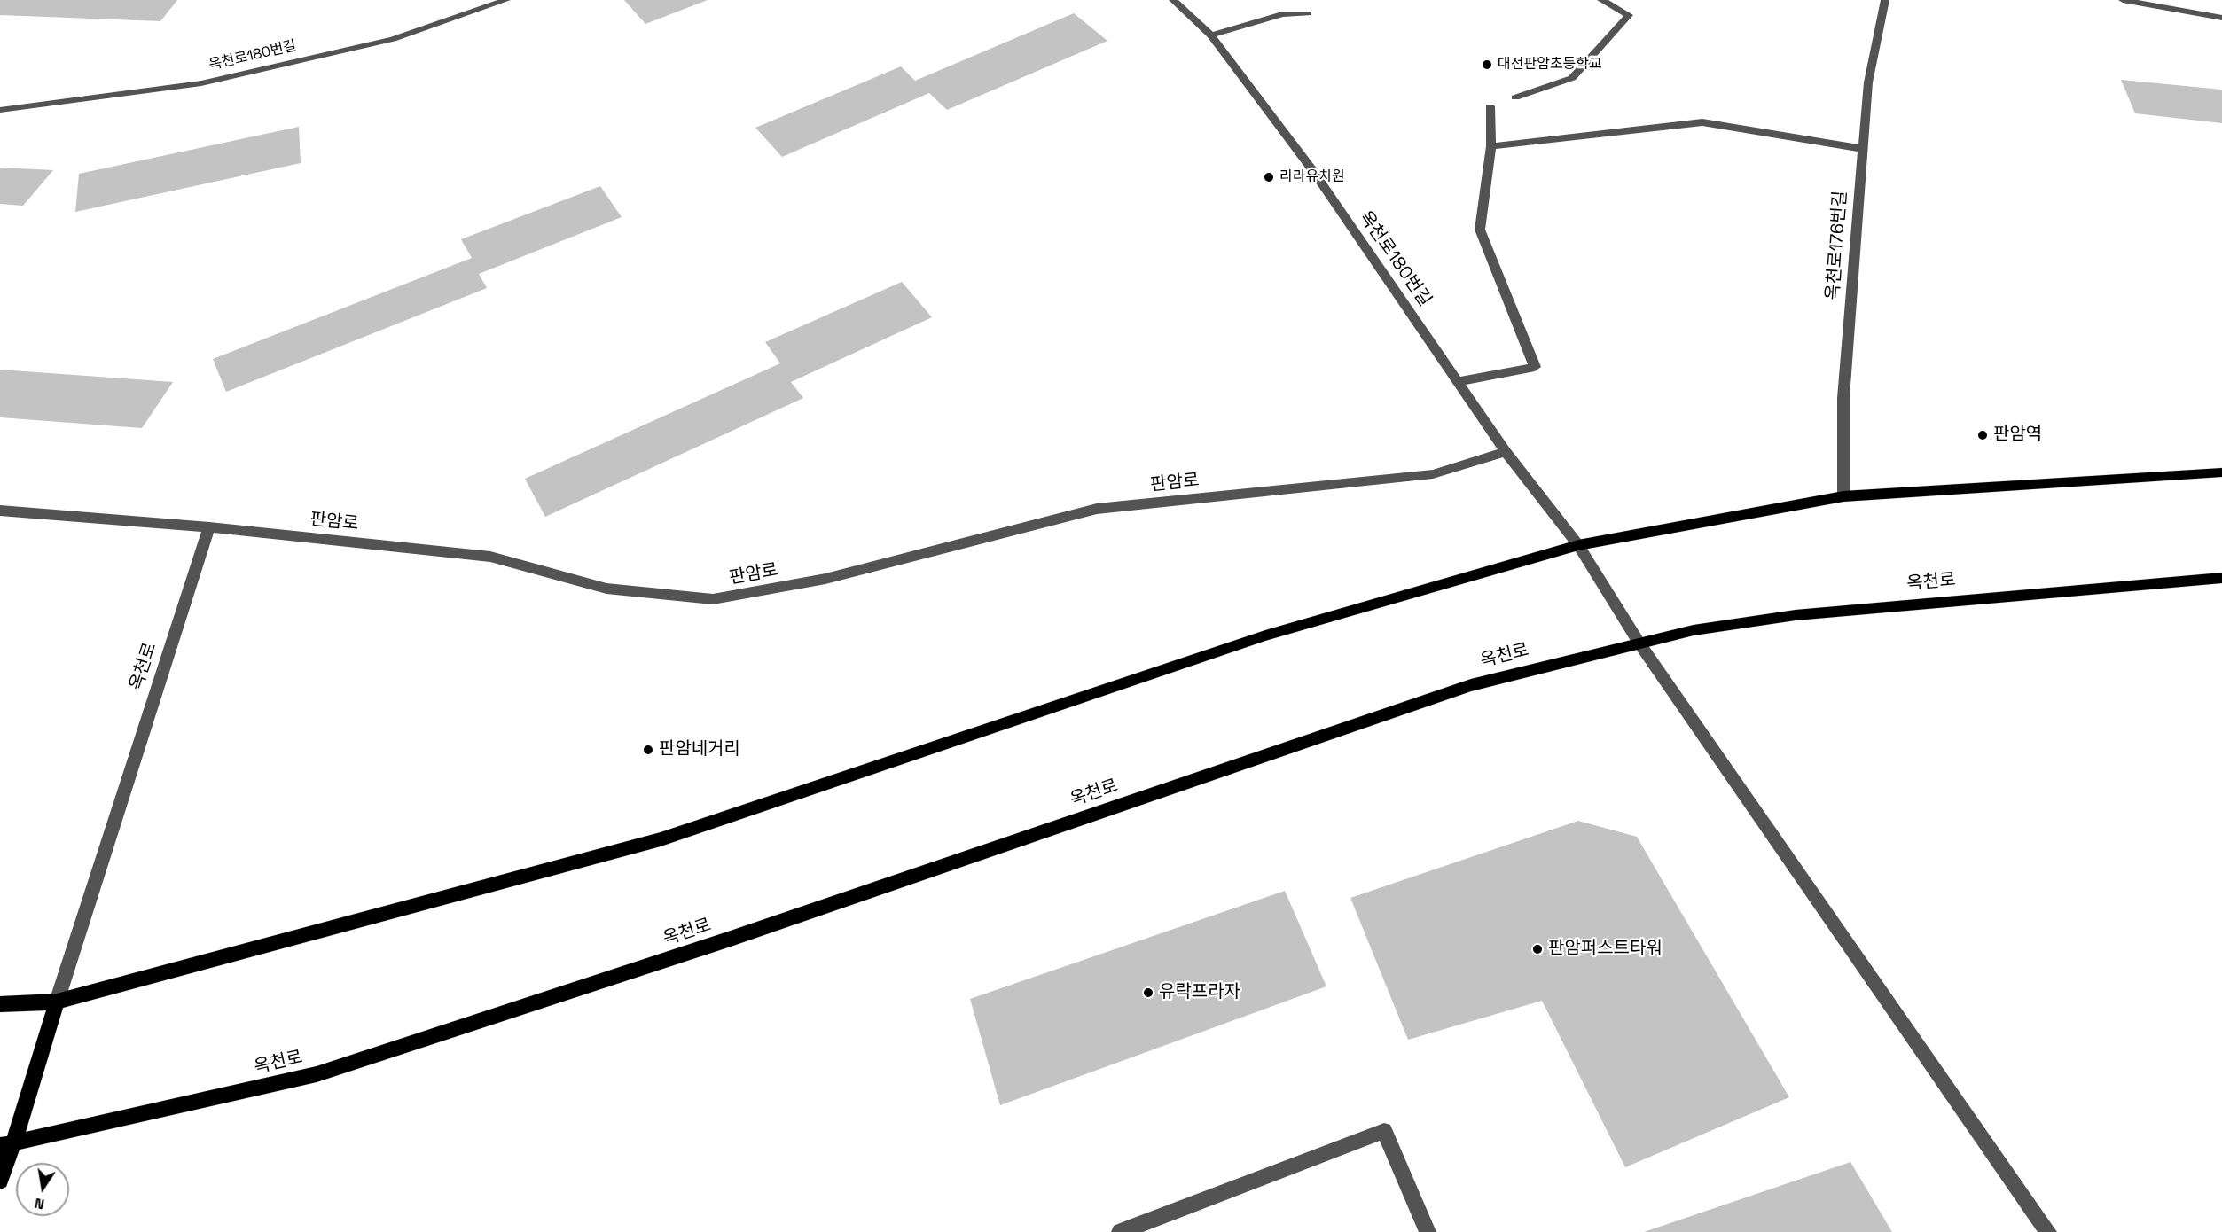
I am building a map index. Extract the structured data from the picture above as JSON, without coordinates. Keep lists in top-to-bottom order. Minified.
{"streets":{"main road":["옥천로"],"street":["옥천로180번길","옥천로176번길","판암로"]},"crossings":[["옥천로180번길","판암로"],["옥천로180번길","옥천로"],["판암로","옥천로"]],"places":["대전판암초등학교","리라유치원","판암역","판암네거리","판암퍼스트타워","유락프라자"],"north":"bottom"}
